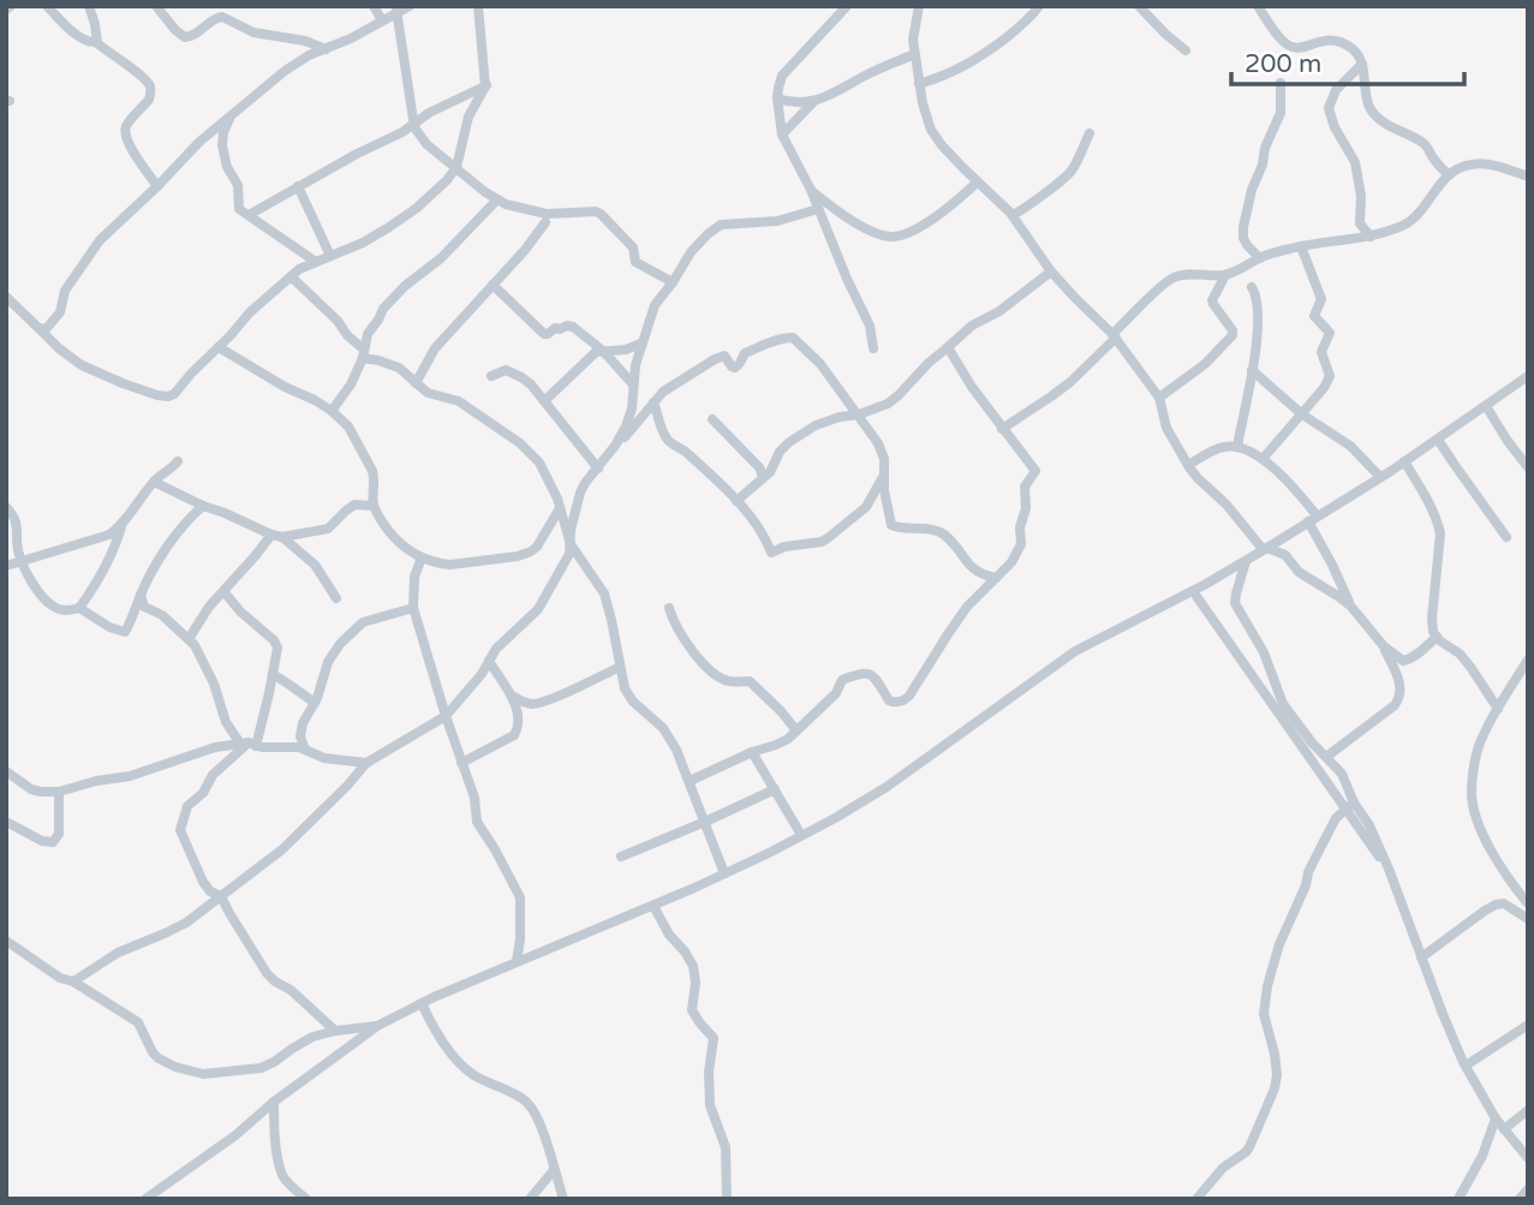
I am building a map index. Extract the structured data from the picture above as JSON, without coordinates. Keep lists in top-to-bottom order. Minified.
{"scale_bar":"200 m"}
